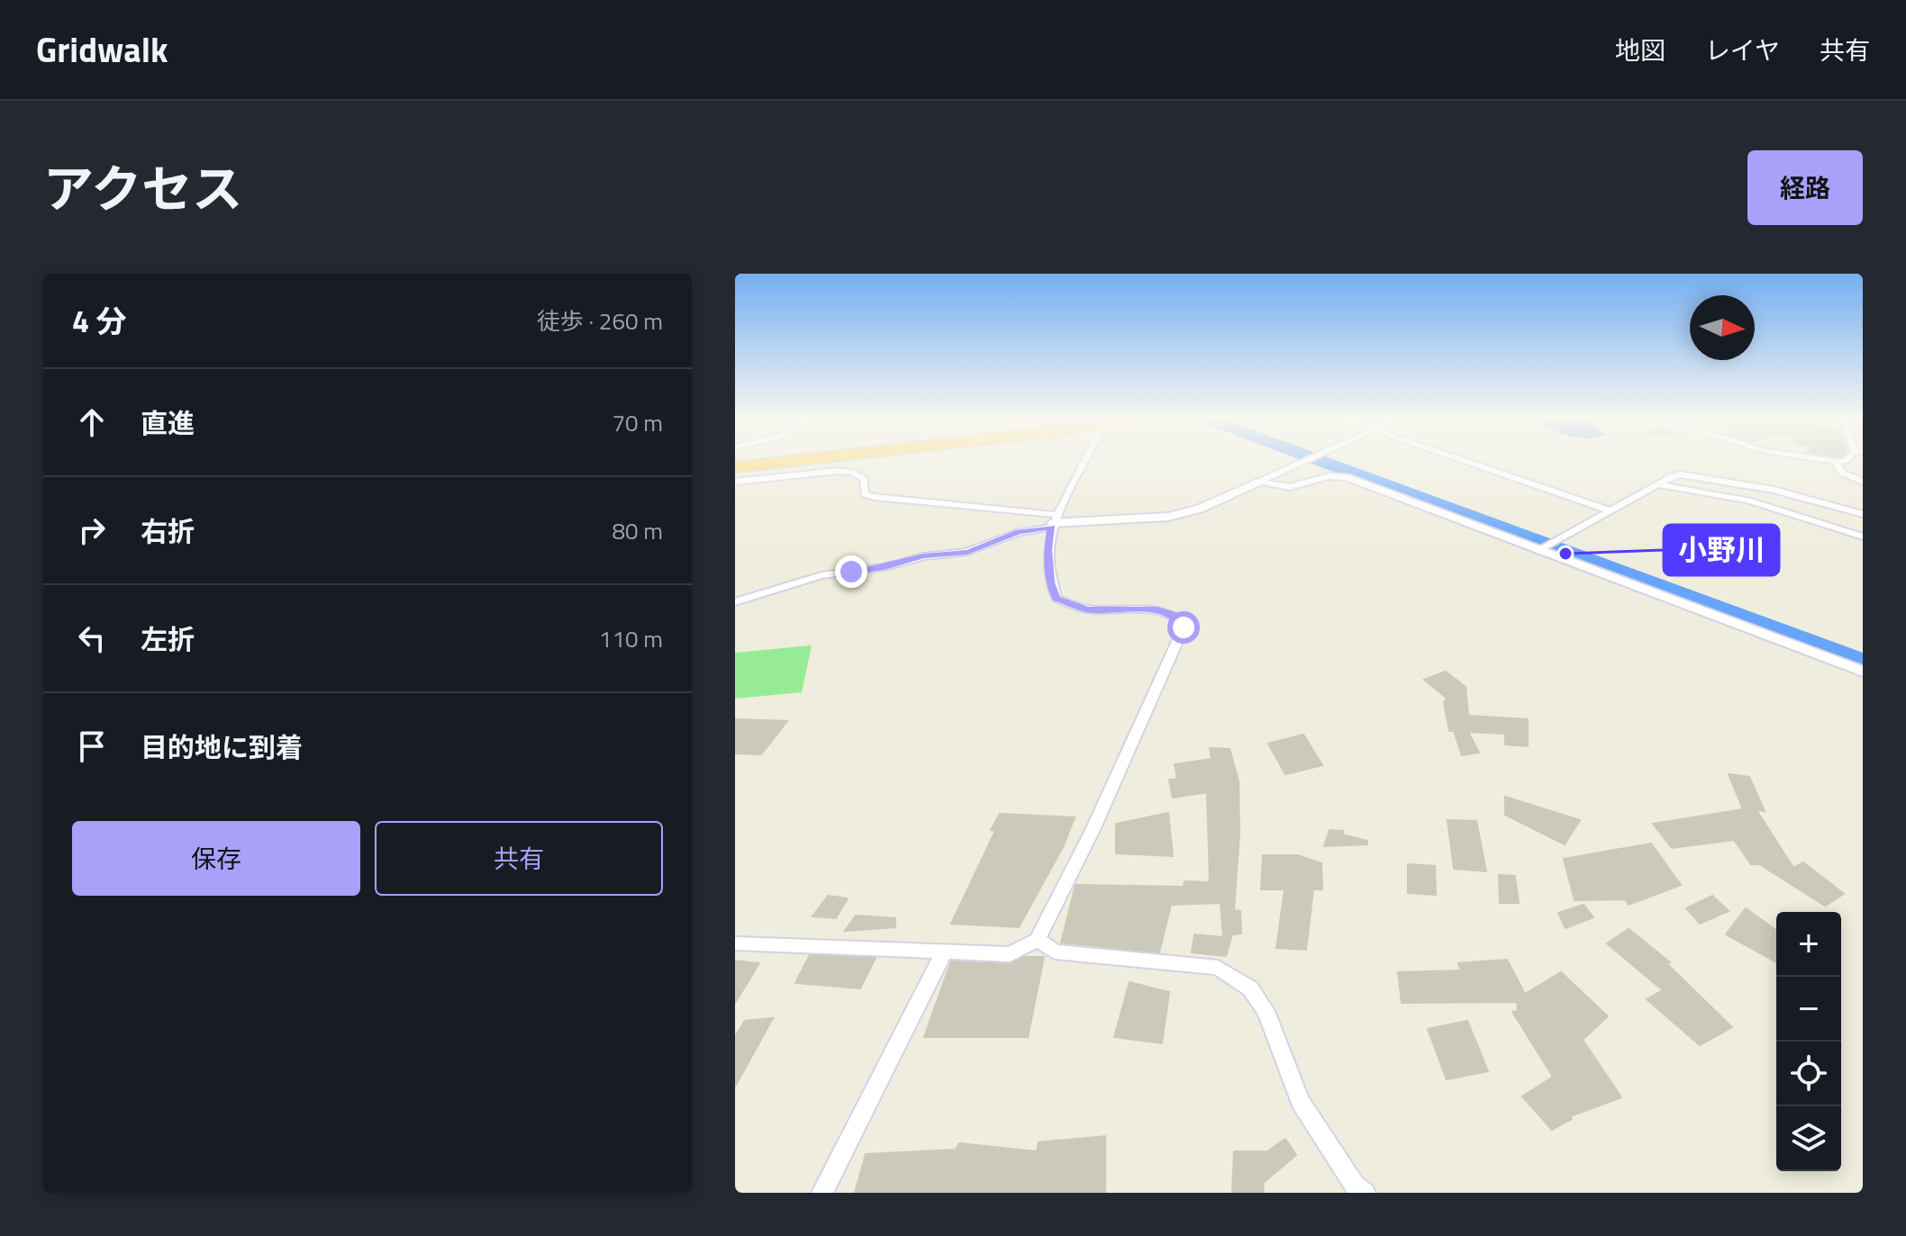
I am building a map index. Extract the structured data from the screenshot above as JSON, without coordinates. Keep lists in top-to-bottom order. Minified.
{"places":["小野川"],"north":"right","page":{"header":"Gridwalk","nav":["地図","レイヤ","共有"],"title":"アクセス","buttons":["経路",["保存","共有"]],"heading":["4 分","徒歩 · 260 m"],"list":[["直進","70 m"],["右折","80 m"],["左折","110 m"],"目的地に到着"],"map_buttons":["+","−"]}}
